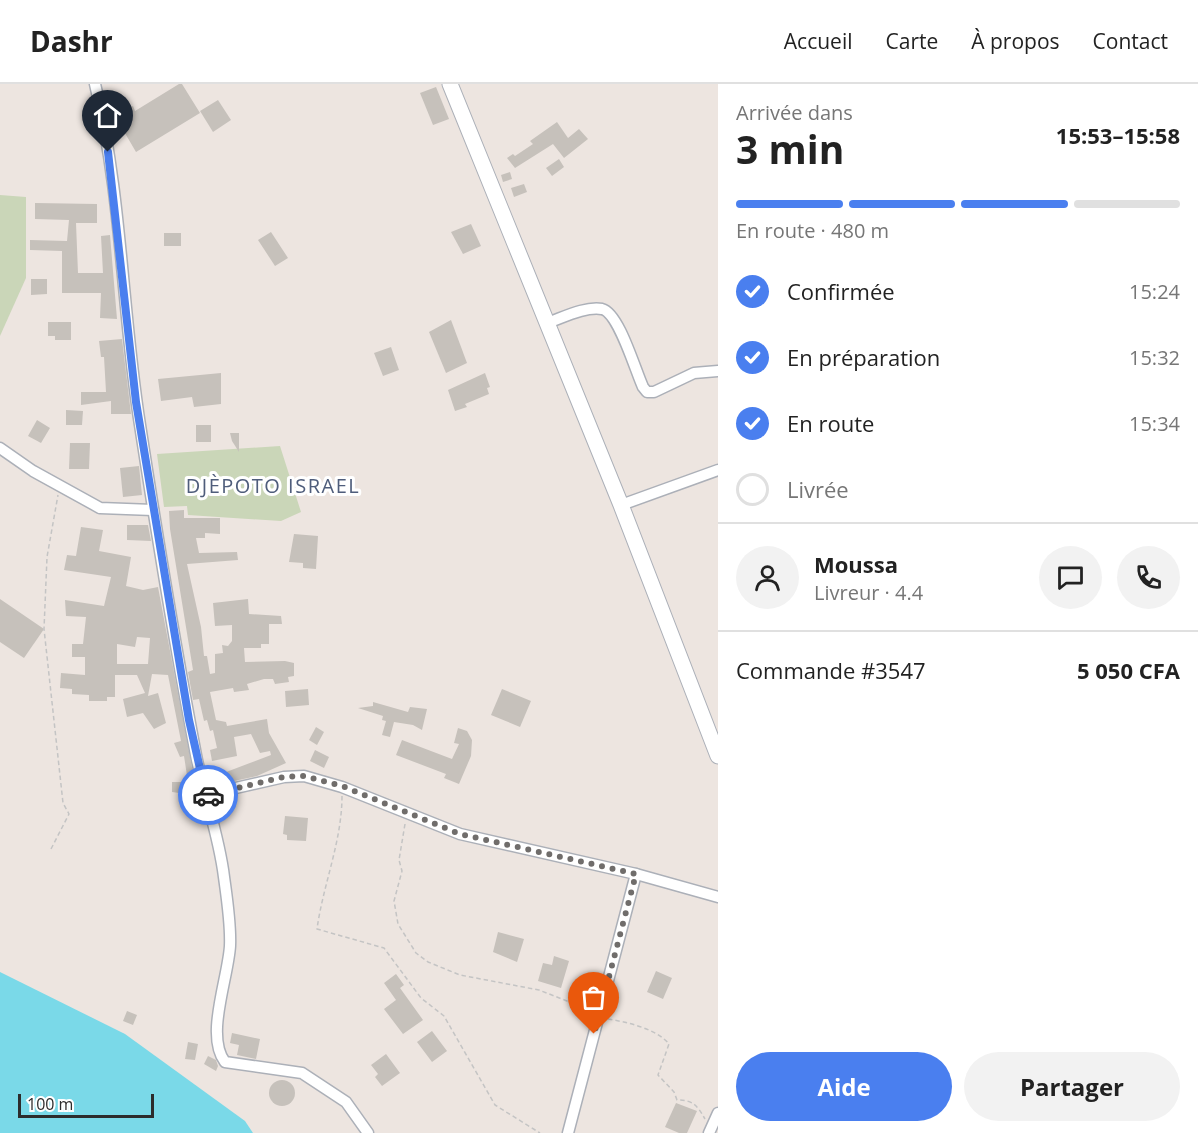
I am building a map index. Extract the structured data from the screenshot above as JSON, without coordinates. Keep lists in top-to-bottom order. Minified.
{"districts":["DJÈPOTO ISRAEL"],"scale_bar":"100 m","page":{"header":"Dashr","nav":["Accueil","Carte","À propos","Contact"],"heading":["3 min","Arrivée dans","15:53–15:58"],"panel":["Moussa","Livreur · 4.4","Commande #3547","5 050 CFA"],"bar":"En route · 480 m","list":[["Confirmée","15:24"],["En préparation","15:32"],["En route","15:34"],"Livrée"],"buttons":["Aide","Partager"],"scale":"100 m"}}
